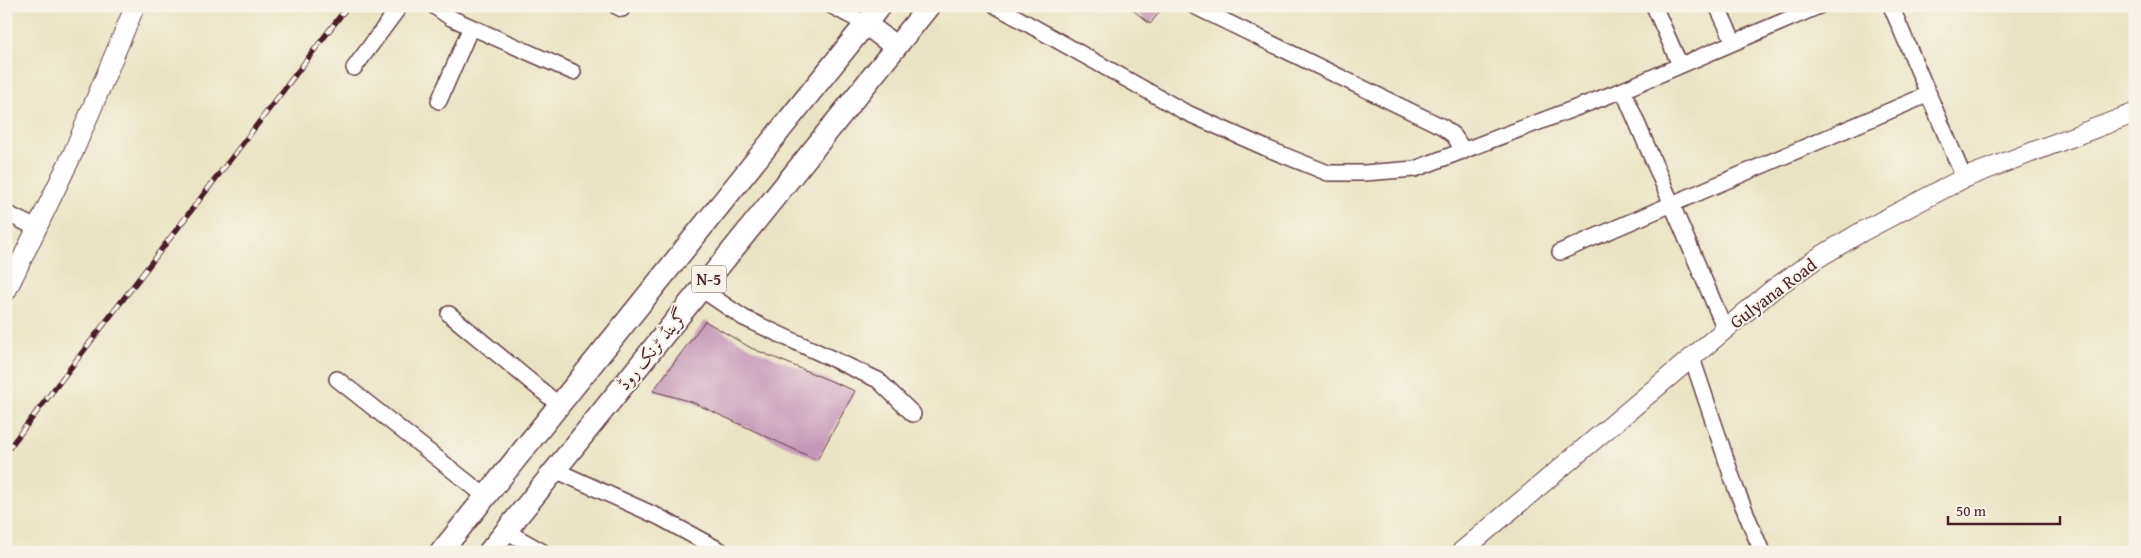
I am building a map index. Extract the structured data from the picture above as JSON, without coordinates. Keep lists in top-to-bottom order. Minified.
{"streets":{"highway":["N-5","گرینڈ ٹرنک روڈ"],"main road":["Gulyana Road"]},"scale_bar":"50 m"}
